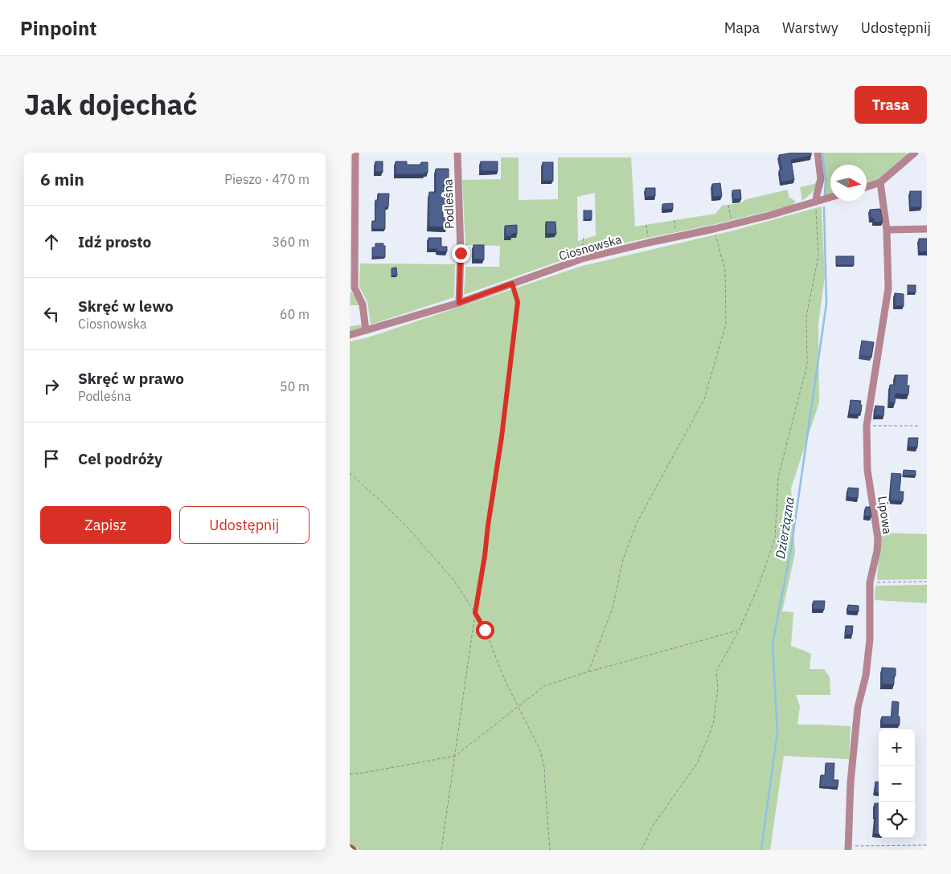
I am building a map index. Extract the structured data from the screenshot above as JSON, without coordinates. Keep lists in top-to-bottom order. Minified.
{"streets":{"street":["Podleśna","Ciosnowska","Lipowa"]},"crossings":[["Podleśna","Ciosnowska"]],"water":["Dzierżązna"],"north":"right","page":{"header":"Pinpoint","nav":["Mapa","Warstwy","Udostępnij"],"title":"Jak dojechać","buttons":["Trasa",["Zapisz","Udostępnij"]],"heading":["6 min","Pieszo · 470 m"],"list":[["Idź prosto","360 m"],["Skręć w lewo","Ciosnowska","60 m"],["Skręć w prawo","Podleśna","50 m"],"Cel podróży"],"map_buttons":["+","−"]}}
